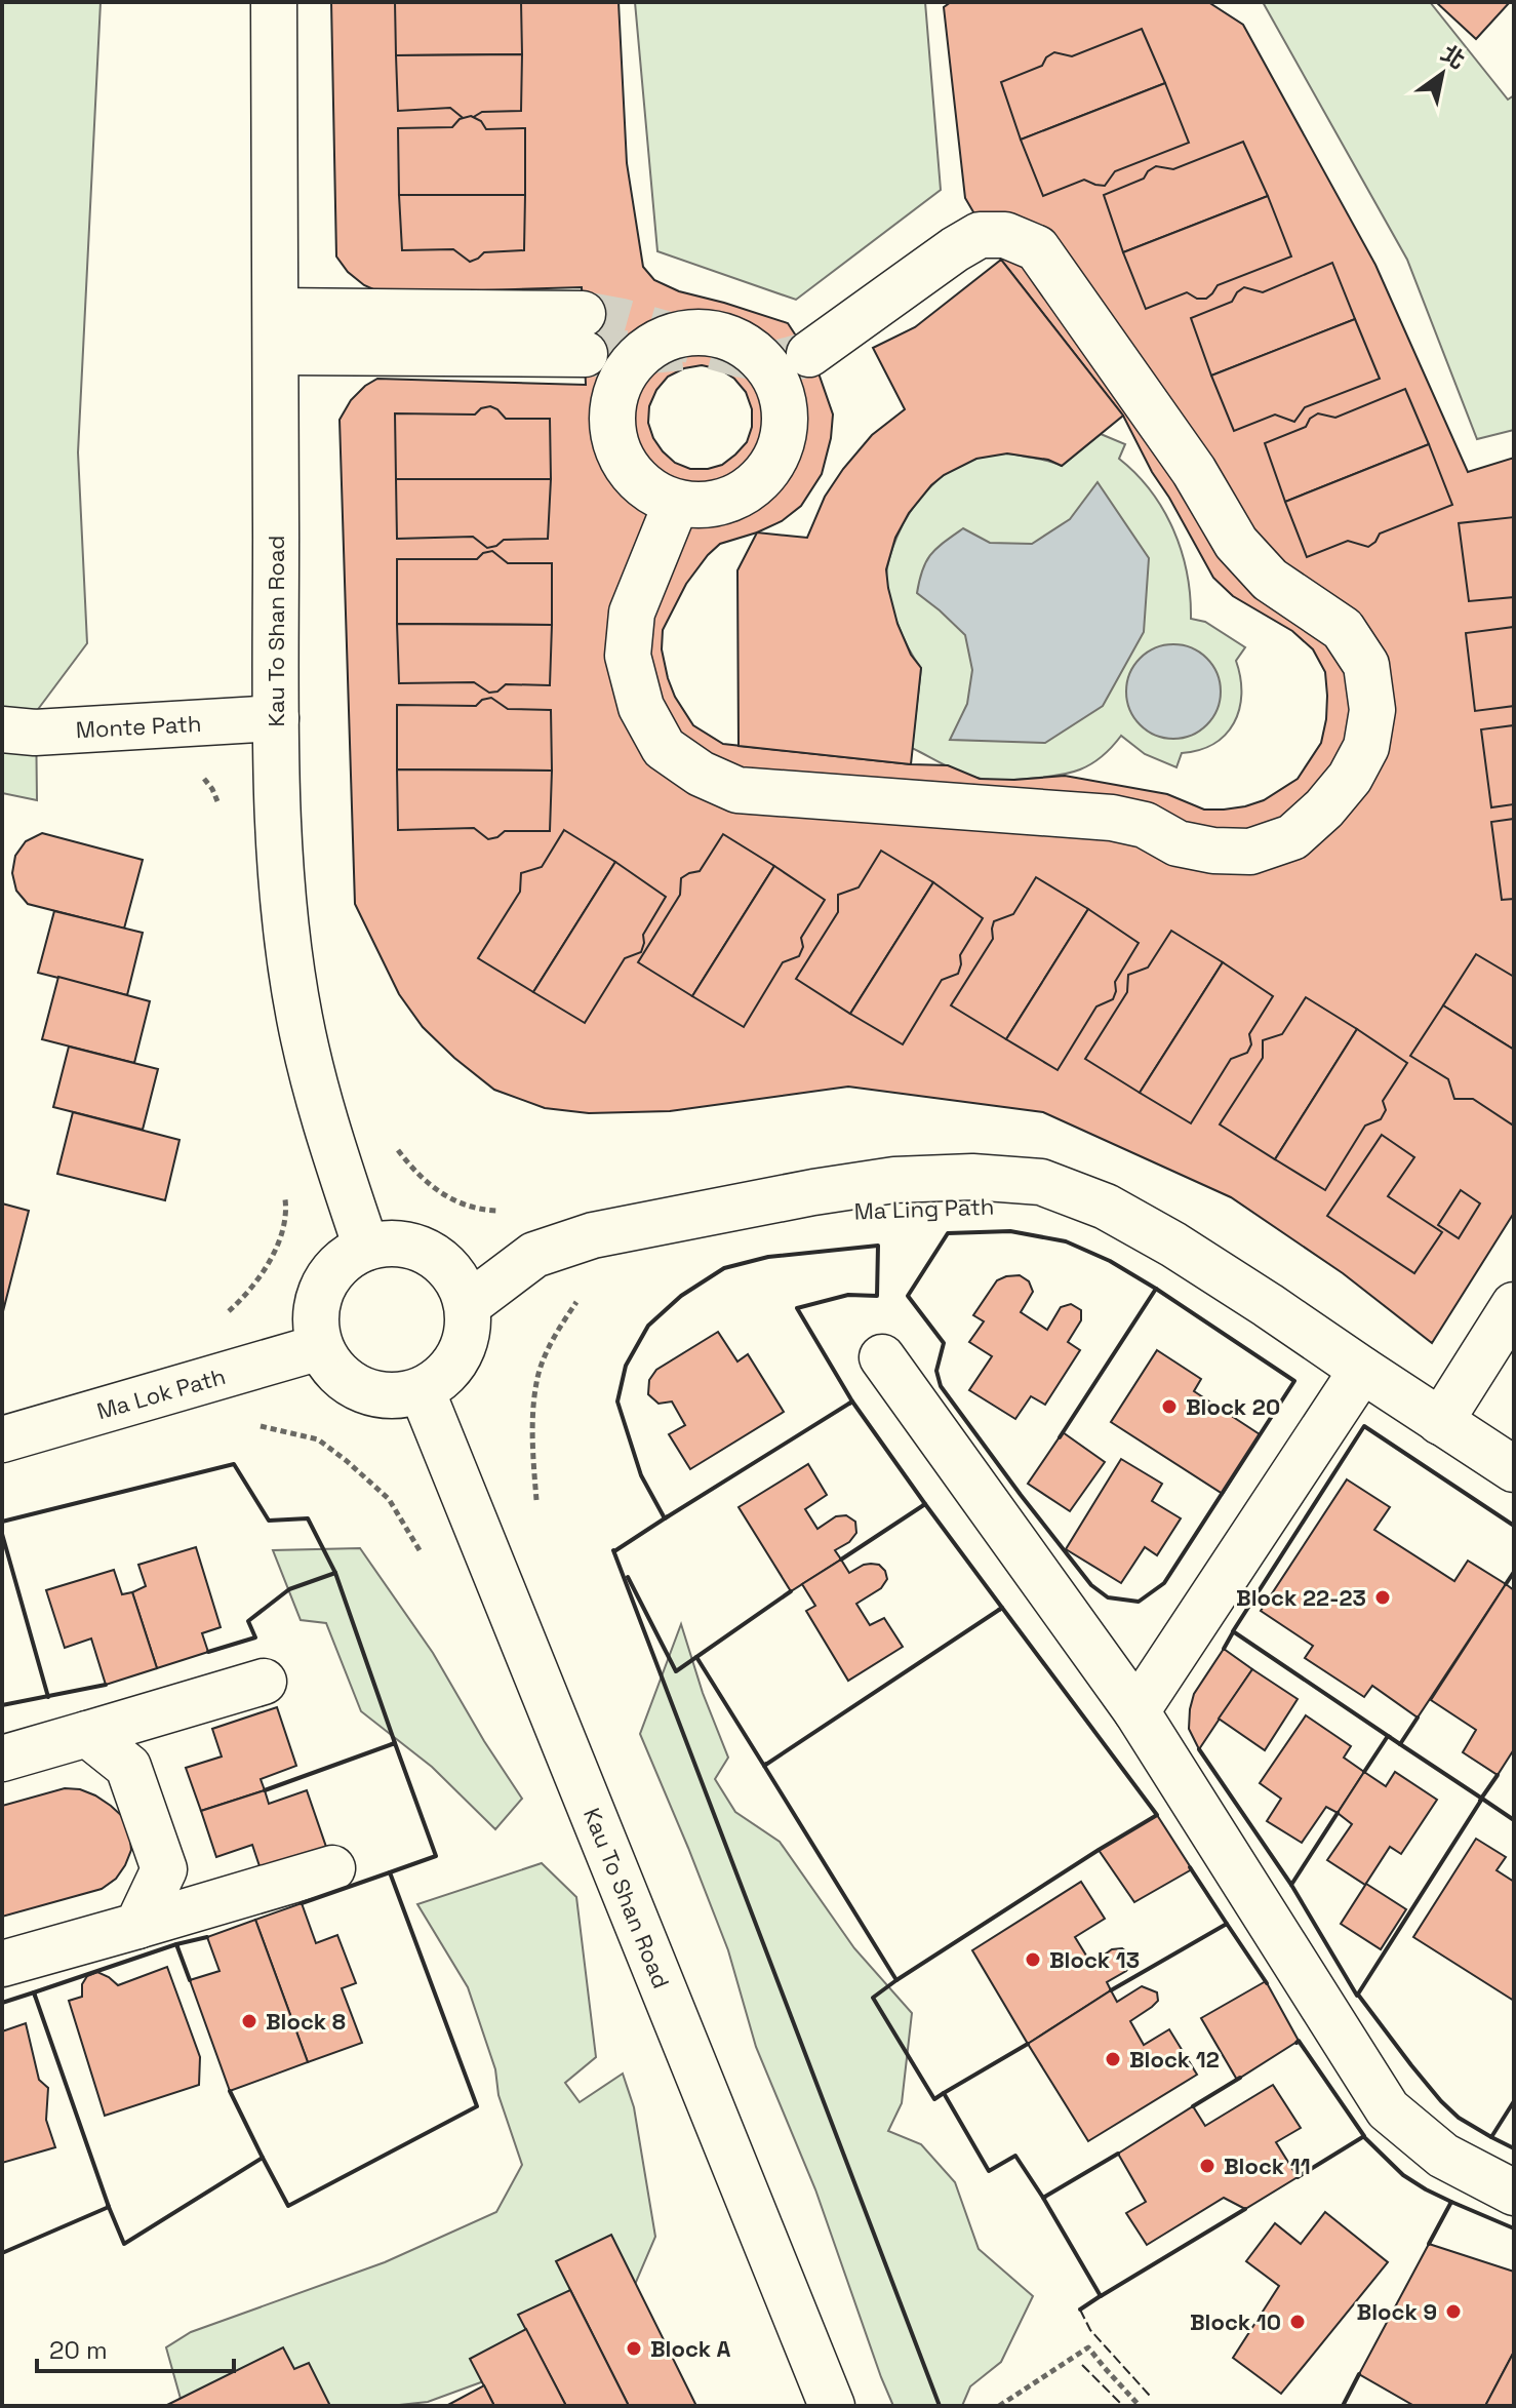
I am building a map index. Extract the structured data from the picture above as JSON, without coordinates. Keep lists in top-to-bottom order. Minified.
{"streets":{"street":["Kau To Shan Road","Monte Path","Ma Ling Path","Ma Lok Path"]},"crossings":[["Kau To Shan Road","Monte Path"],["Kau To Shan Road","Ma Ling Path"],["Kau To Shan Road","Ma Lok Path"],["Ma Ling Path","Ma Lok Path"]],"places":["Block 20","Block 22-23","Block 13","Block 8","Block 12","Block 11","Block 9","Block 10","Block A"],"scale_bar":"20 m","north":"top right"}
